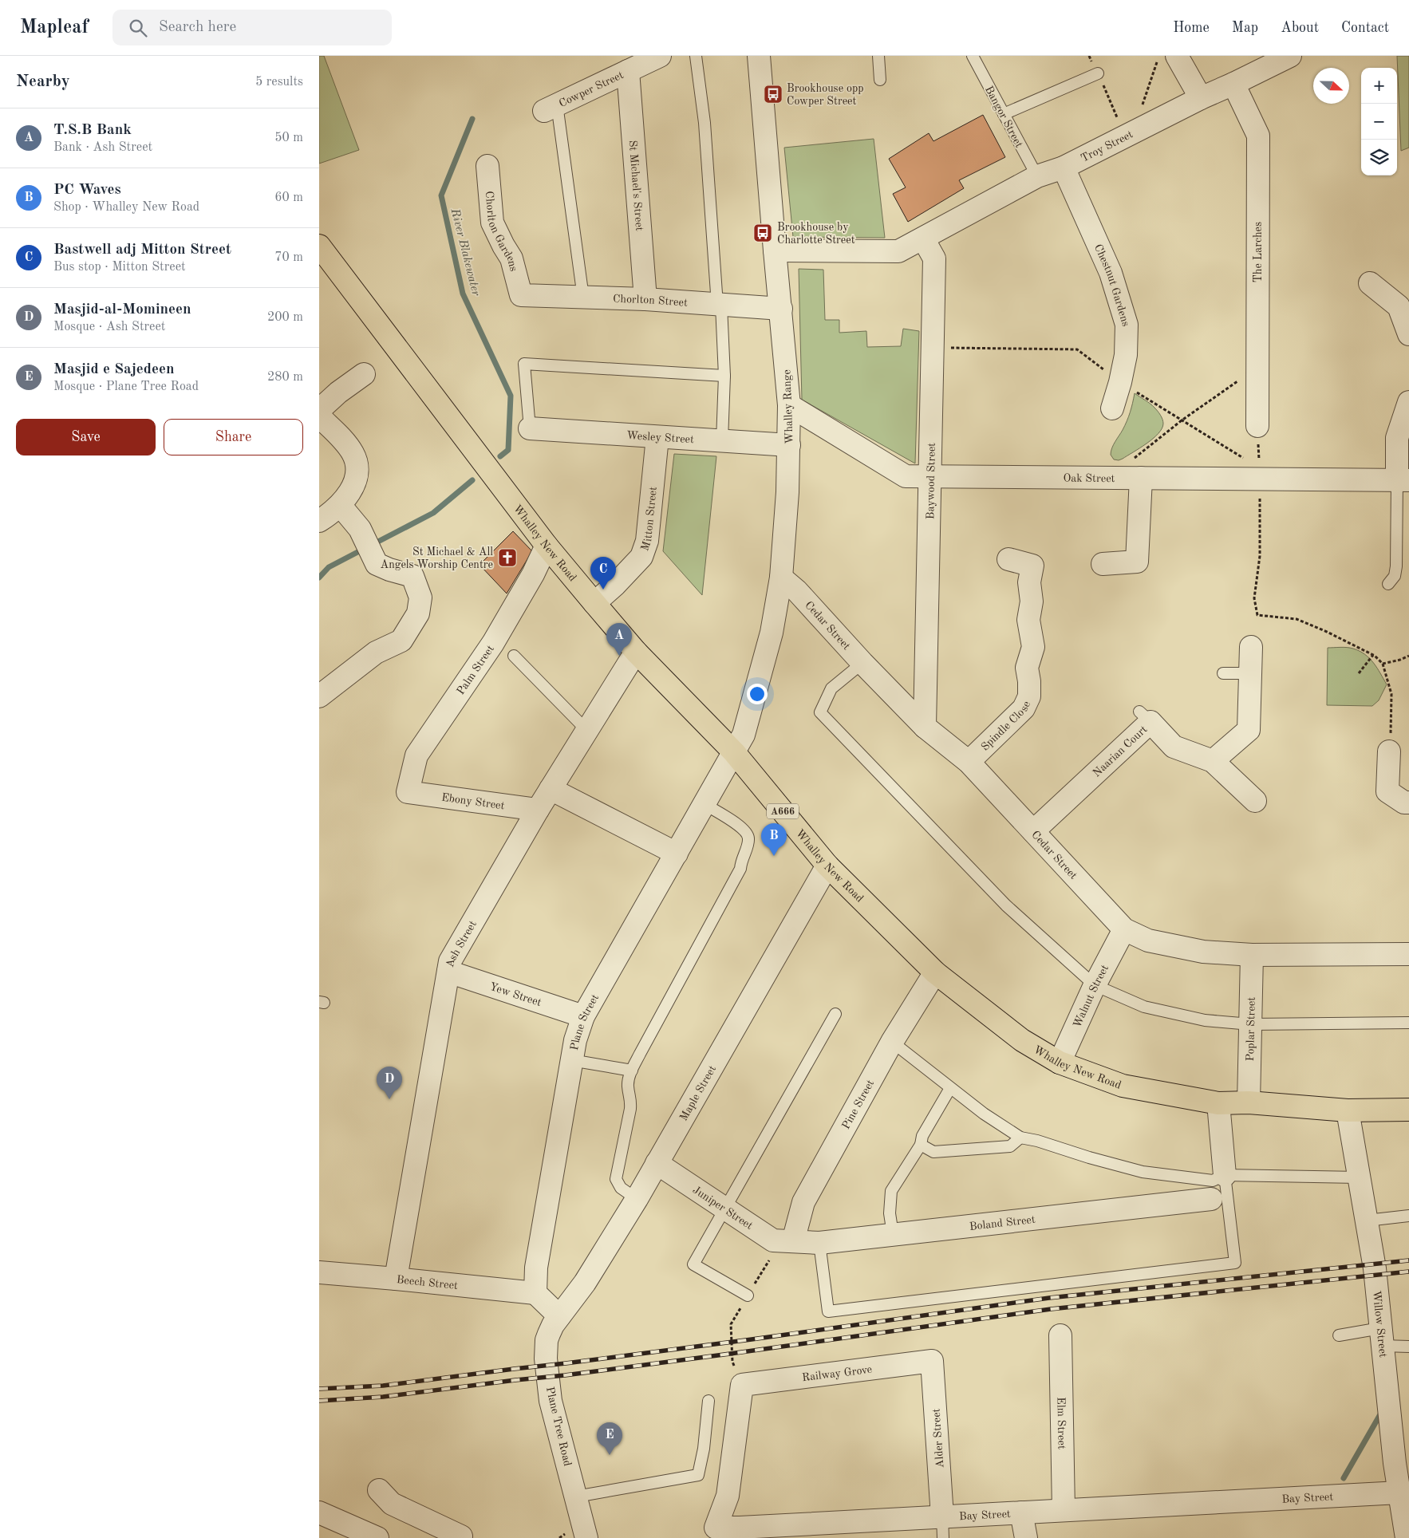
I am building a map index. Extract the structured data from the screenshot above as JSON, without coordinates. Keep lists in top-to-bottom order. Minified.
{"streets":{"highway":["Whalley New Road","A666"],"street":["Cowper Street","Troy Street","St Michael's Street","Chorlton Gardens","The Larches","Chestnut Gardens","Chorlton Street","Whalley Range","Wesley Street","Oak Street","Baywood Street","Mitton Street","Cedar Street","Palm Street","Spindle Close","Naarian Court","Ebony Street","Ash Street","Yew Street","Walnut Street","Plane Street","Poplar Street","Maple Street","Pine Street","Juniper Street","Boland Street","Beech Street","Willow Street","Railway Grove","Elm Street","Plane Tree Road","Alder Street","Bay Street"],"lane":["Bangor Street"]},"crossings":[["Cowper Street","St Michael's Street"],["Bangor Street","Troy Street"],["Troy Street","The Larches"],["Troy Street","Chestnut Gardens"],["Troy Street","Whalley Range"],["Troy Street","Baywood Street"],["St Michael's Street","Chorlton Street"],["Chorlton Gardens","Chorlton Street"],["Chorlton Street","Whalley Range"],["Whalley Range","Wesley Street"],["Whalley Range","Oak Street"],["Whalley Range","Whalley New Road"],["Whalley Range","Cedar Street"],["Whalley Range","Plane Street"],["Wesley Street","Mitton Street"],["Oak Street","Baywood Street"],["Baywood Street","Cedar Street"],["Mitton Street","Whalley New Road"],["Whalley New Road","Palm Street"],["Whalley New Road","Ash Street"],["Whalley New Road","Walnut Street"],["Whalley New Road","Plane Street"],["Whalley New Road","Poplar Street"],["Whalley New Road","Maple Street"],["Whalley New Road","Pine Street"],["Whalley New Road","Willow Street"],["Cedar Street","Spindle Close"],["Cedar Street","Naarian Court"],["Cedar Street","Walnut Street"],["Cedar Street","Poplar Street"],["Palm Street","Ebony Street"],["Ebony Street","Ash Street"],["Ash Street","Yew Street"],["Ash Street","Beech Street"],["Yew Street","Plane Street"],["Plane Street","Beech Street"],["Maple Street","Juniper Street"],["Maple Street","Plane Tree Road"],["Pine Street","Juniper Street"],["Pine Street","Boland Street"],["Juniper Street","Boland Street"],["Willow Street","Bay Street"],["Railway Grove","Alder Street"],["Railway Grove","Bay Street"],["Elm Street","Bay Street"],["Alder Street","Bay Street"]],"water":["River Blakewater"],"places":{"bus stop":["Brookhouse opp Cowper Street","Brookhouse by Charlotte Street"],"church":["St Michael & All Angels Worship Centre"]},"north":"right","page":{"header":"Mapleaf","search":"Search here","nav":["Home","Map","About","Contact"],"heading":["Nearby","5 results"],"map_buttons":["+","−"],"list":[{"mark":"A","name":"T.S.B Bank","note":"Bank · Ash Street","value":"50 m"},{"mark":"B","name":"PC Waves","note":"Shop · Whalley New Road","value":"60 m"},{"mark":"C","name":"Bastwell adj Mitton Street","note":"Bus stop · Mitton Street","value":"70 m"},{"mark":"D","name":"Masjid-al-Momineen","note":"Mosque · Ash Street","value":"200 m"},{"mark":"E","name":"Masjid e Sajedeen","note":"Mosque · Plane Tree Road","value":"280 m"}],"buttons":["Save","Share"],"pins":["C","A","B","D","E"]}}
